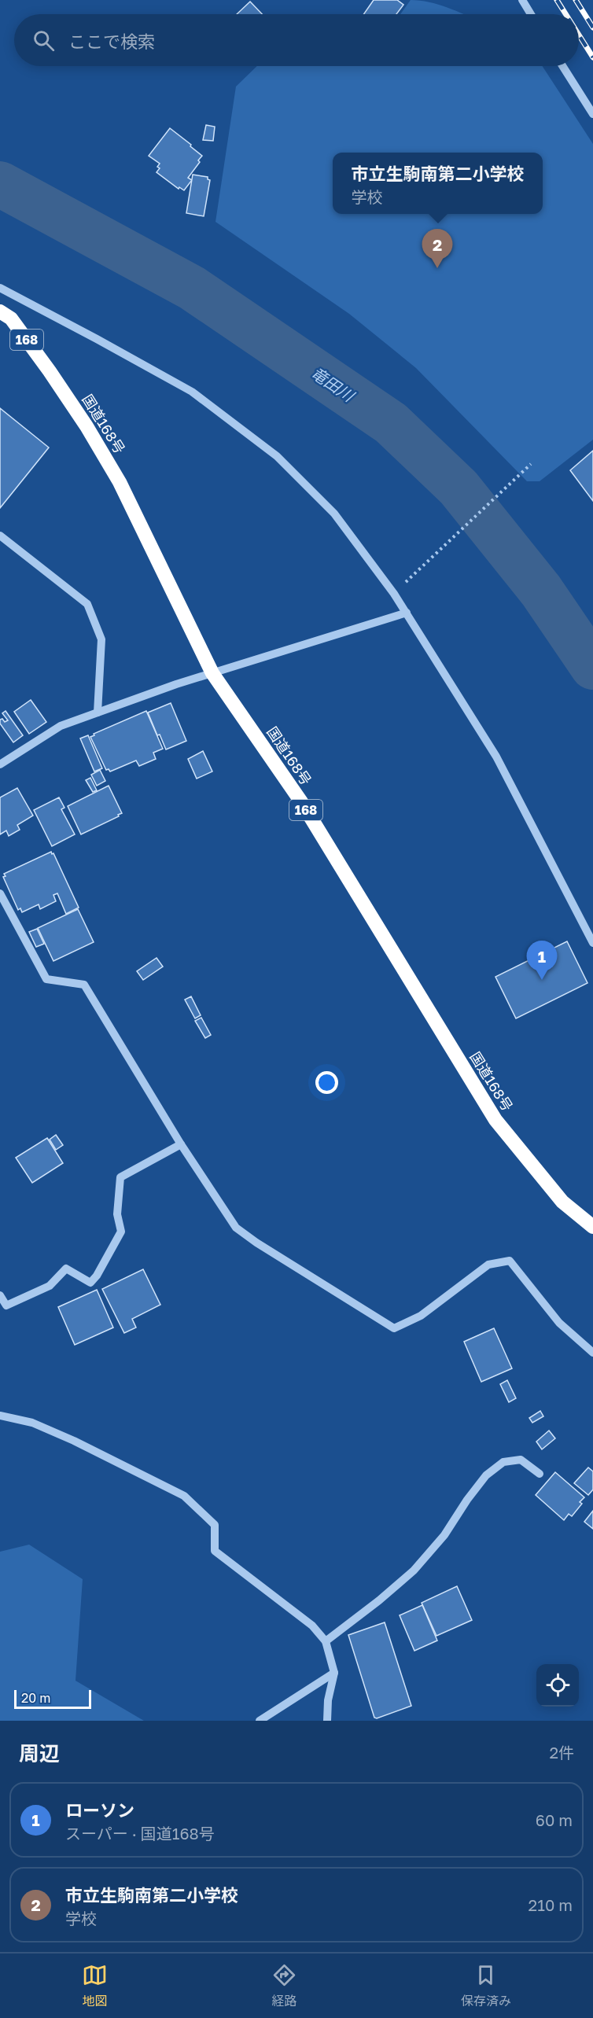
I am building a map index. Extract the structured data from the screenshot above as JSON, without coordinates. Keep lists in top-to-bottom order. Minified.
{"streets":{"highway":["168","国道168号"]},"water":["竜田川"],"scale_bar":"20 m","page":{"search":"ここで検索","popup":["市立生駒南第二小学校","学校"],"pins":["2","1"],"scale":"20 m","heading":["周辺","2件"],"list":[{"mark":"1","name":"ローソン","note":"スーパー · 国道168号","value":"60 m"},{"mark":"2","name":"市立生駒南第二小学校","note":"学校","value":"210 m"}],"nav":["地図","経路","保存済み"]}}
